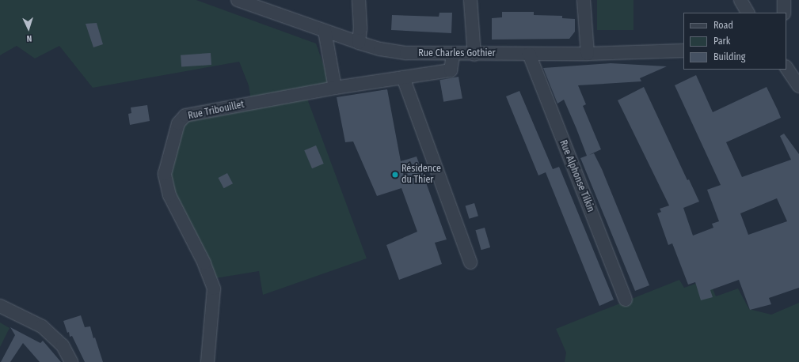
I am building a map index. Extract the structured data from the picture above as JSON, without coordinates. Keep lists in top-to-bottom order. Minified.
{"streets":{"street":["Rue Charles Gothier","Rue Tribouillet","Rue Alphonse Tilkin"]},"crossings":[["Rue Charles Gothier","Rue Tribouillet"],["Rue Charles Gothier","Rue Alphonse Tilkin"]],"places":["Résidence du Thier"],"legend":["Road","Park","Building"],"north":"bottom"}
